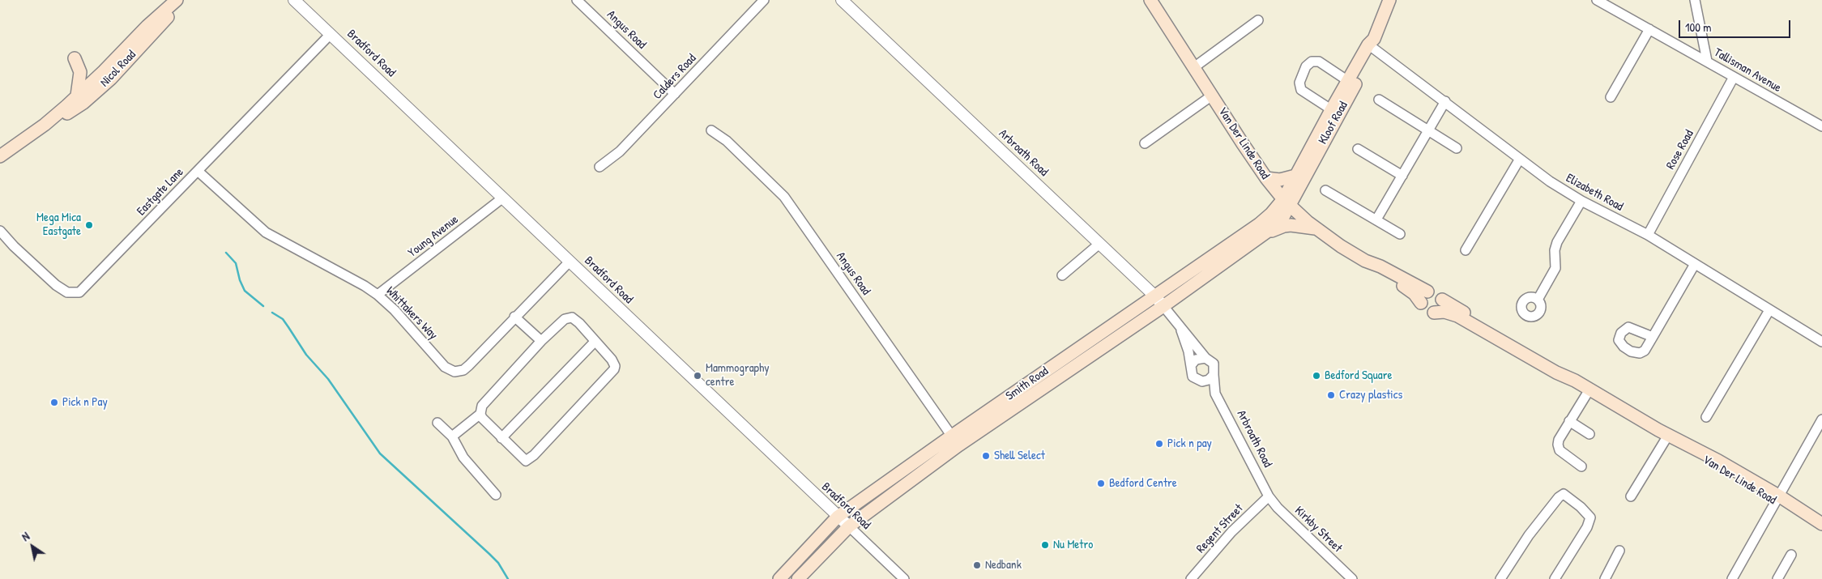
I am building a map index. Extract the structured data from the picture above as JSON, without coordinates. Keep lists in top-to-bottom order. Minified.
{"streets":{"main road":["Nicol Road","Kloof Road","Van Der Linde Road","Smith Road"],"street":["Angus Road","Bradford Road","Tallisman Avenue","Calders Road","Rose Road","Arbroath Road","Eastgate Lane","Elizabeth Road","Young Avenue","Whittakers Way","Regent Street","Kirkby Street"]},"crossings":[["Angus Road","Calders Road"],["Angus Road","Smith Road"],["Bradford Road","Eastgate Lane"],["Bradford Road","Young Avenue"],["Bradford Road","Whittakers Way"],["Bradford Road","Smith Road"],["Tallisman Avenue","Rose Road"],["Kloof Road","Van Der Linde Road"],["Kloof Road","Elizabeth Road"],["Kloof Road","Smith Road"],["Van Der Linde Road","Smith Road"],["Rose Road","Elizabeth Road"],["Arbroath Road","Smith Road"],["Arbroath Road","Regent Street"],["Arbroath Road","Kirkby Street"],["Eastgate Lane","Whittakers Way"],["Young Avenue","Whittakers Way"],["Regent Street","Kirkby Street"]],"places":["Mega Mica Eastgate","Mammography centre","Bedford Square","Crazy plastics","Pick n Pay","Pick n pay","Shell Select","Bedford Centre","Nu Metro","Nedbank"],"scale_bar":"100 m","north":"top left"}
